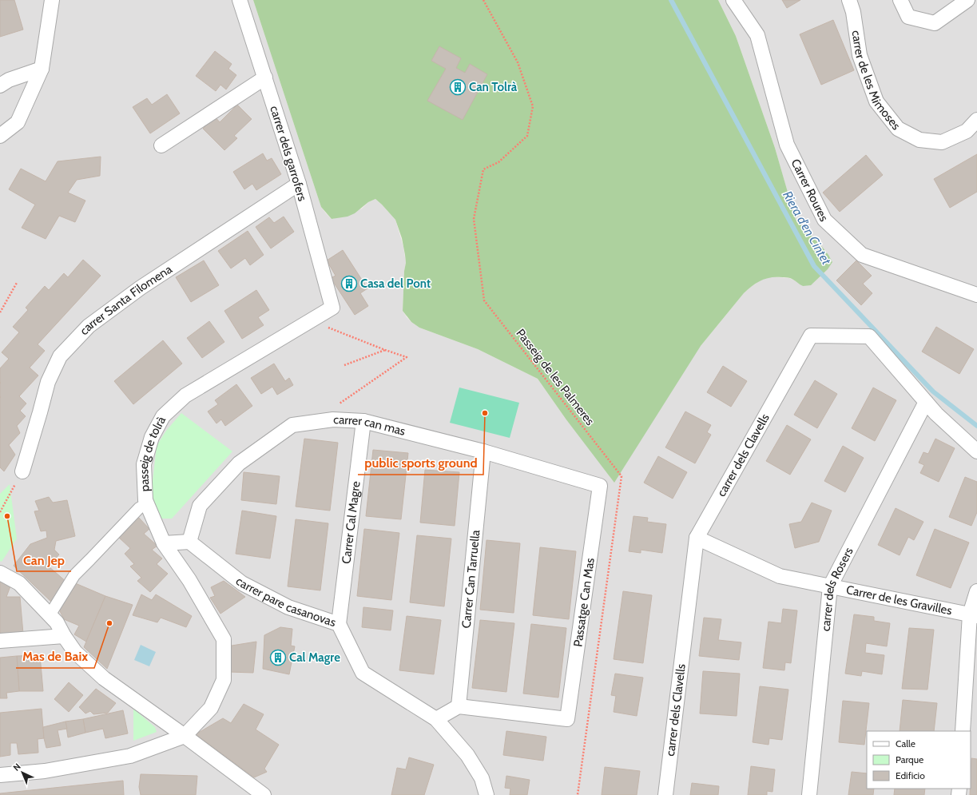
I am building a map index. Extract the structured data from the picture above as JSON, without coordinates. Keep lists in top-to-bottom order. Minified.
{"streets":{"street":["carrer de les Mimoses","carrer dels garrofers","Carrer Roures","carrer Santa Filomena","carrer can mas","passeig de tolrà","carrer dels Clavells","Carrer Cal Magre","Carrer Can Tarruella","carrer dels Rosers","Carrer de les Gravilles","carrer pare casanovas","Passatge Can Mas"],"path":["Passeig de les Palmeres"]},"crossings":[["carrer dels garrofers","carrer Santa Filomena"],["carrer dels garrofers","passeig de tolrà"],["carrer can mas","Carrer Cal Magre"],["carrer can mas","Carrer Can Tarruella"],["carrer can mas","carrer pare casanovas"],["carrer can mas","Passatge Can Mas"],["carrer dels Clavells","carrer dels Rosers"],["carrer dels Clavells","Carrer de les Gravilles"],["Carrer Cal Magre","carrer pare casanovas"],["Carrer Can Tarruella","Passatge Can Mas"],["carrer dels Rosers","Carrer de les Gravilles"]],"water":["Riera d'en Cintet"],"places":{"building":["Can Tolrà","Casa del Pont","Cal Magre"],"other":["public sports ground","Can Jep","Mas de Baix"]},"legend":["Calle","Parque","Edificio"],"north":"top left"}
